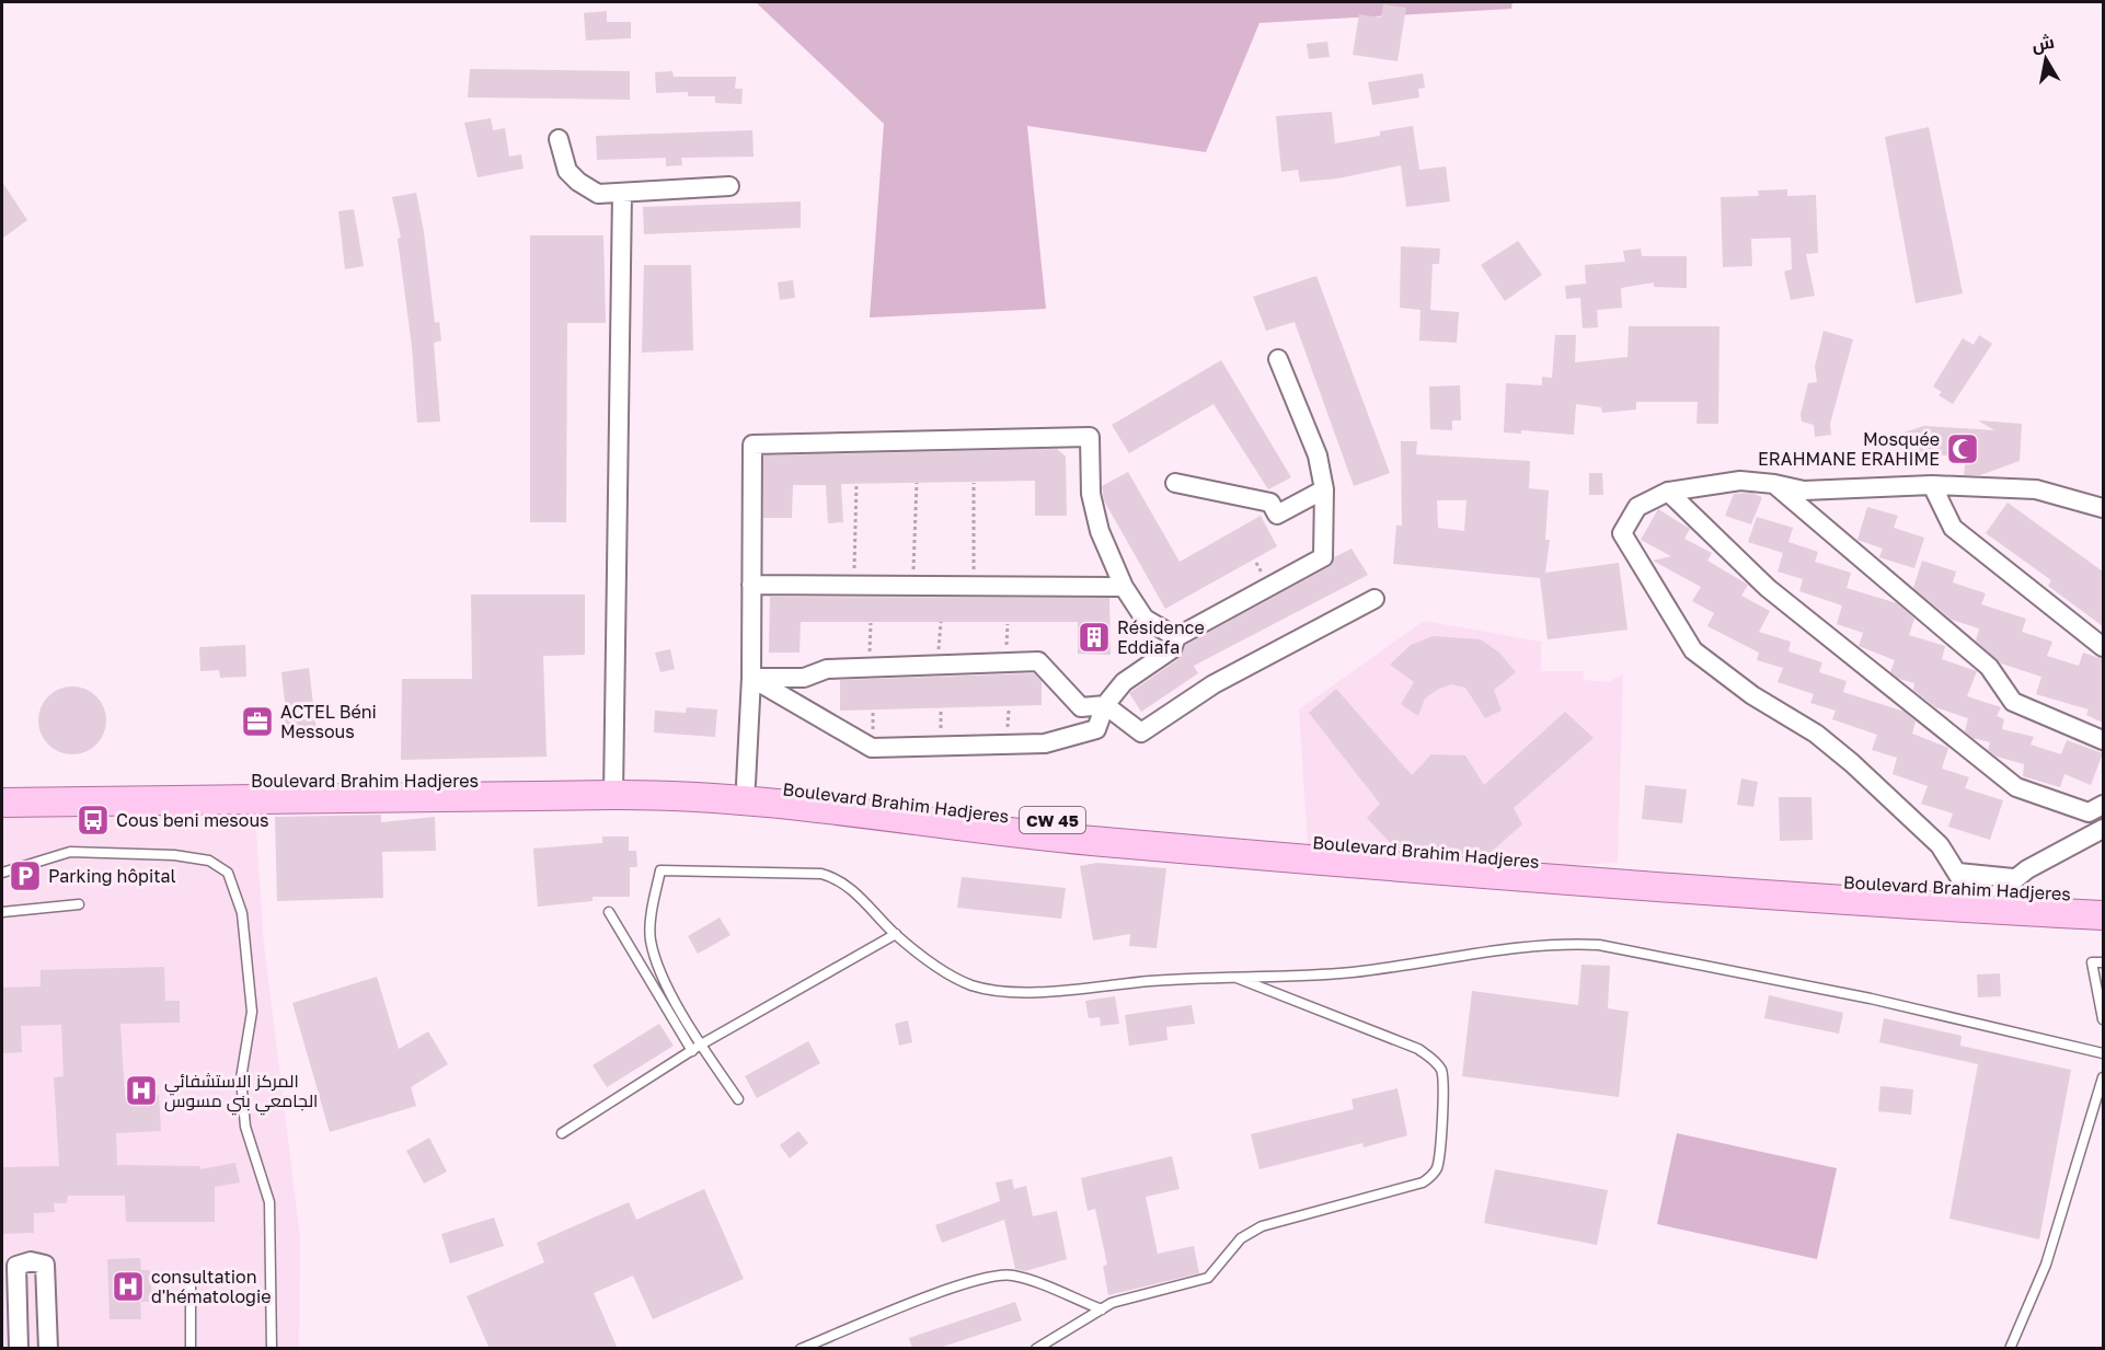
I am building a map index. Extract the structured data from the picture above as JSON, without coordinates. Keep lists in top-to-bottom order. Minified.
{"streets":{"main road":["Boulevard Brahim Hadjeres","CW 45"]},"places":{"mosque":["Mosquée ERAHMANE ERAHIME"],"building":["Résidence Eddiafa"],"office":["ACTEL Béni Messous"],"bus stop":["Cous beni mesous"],"parking":["Parking hôpital"],"hospital":["المركز الاستشفائي الجامعي بني مسوس","consultation d'hématologie"]},"north":"top"}
